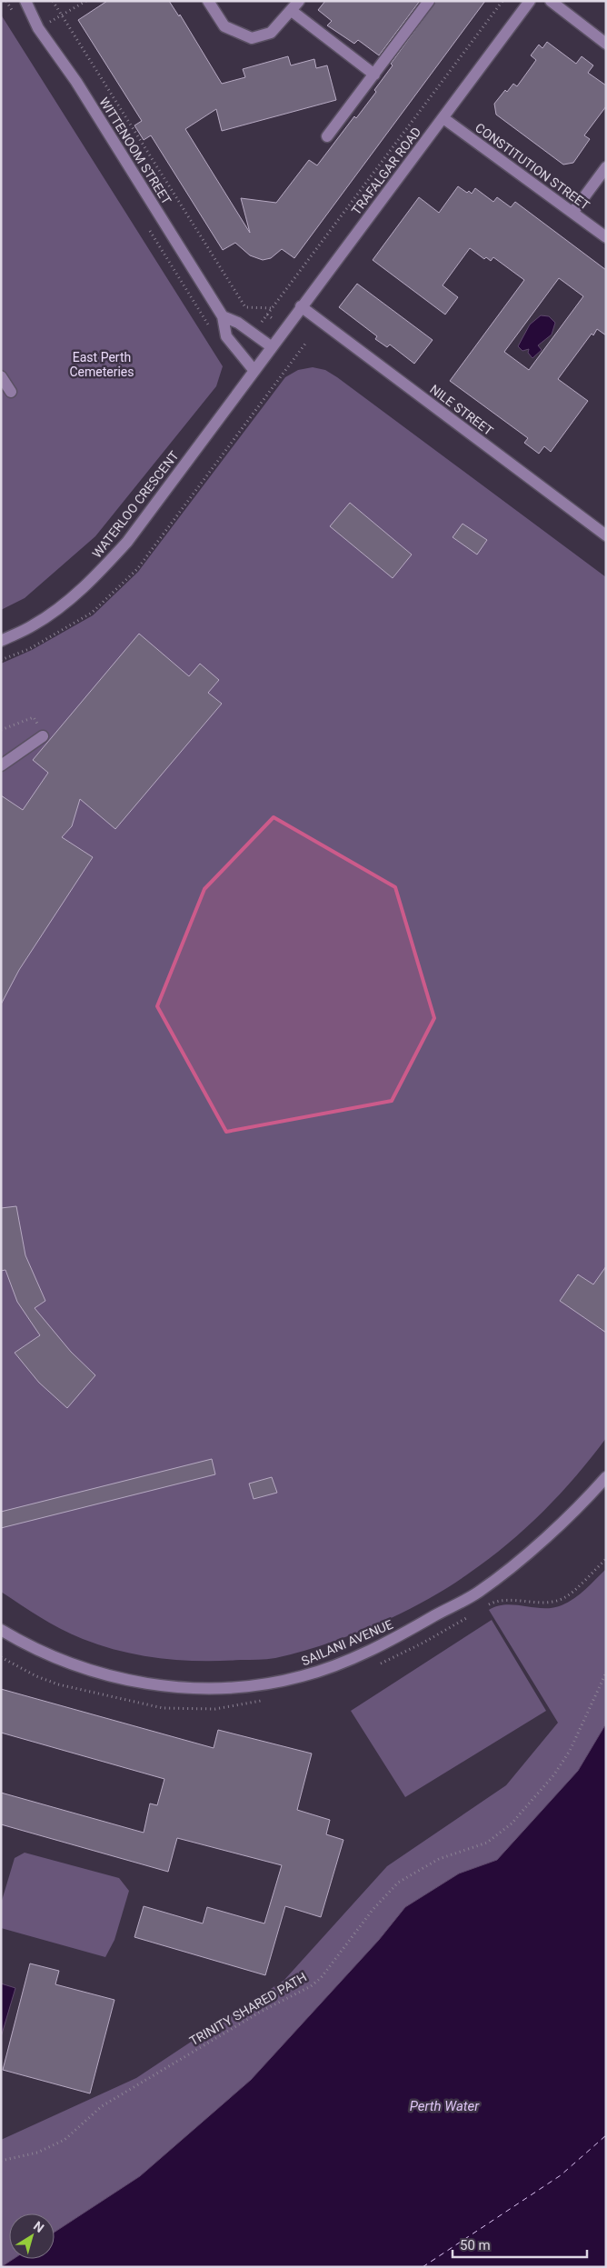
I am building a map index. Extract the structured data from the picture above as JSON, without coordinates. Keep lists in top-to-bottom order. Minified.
{"streets":{"street":["WITTENOOM STREET","CONSTITUTION STREET","TRAFALGAR ROAD","NILE STREET","WATERLOO CRESCENT","SAILANI AVENUE"],"path":["TRINITY SHARED PATH"]},"crossings":[["WITTENOOM STREET","WATERLOO CRESCENT"],["CONSTITUTION STREET","TRAFALGAR ROAD"],["TRAFALGAR ROAD","NILE STREET"],["TRAFALGAR ROAD","WATERLOO CRESCENT"]],"water":["Perth Water"],"parks":["East Perth Cemeteries"],"scale_bar":"50 m","north":"top right"}
